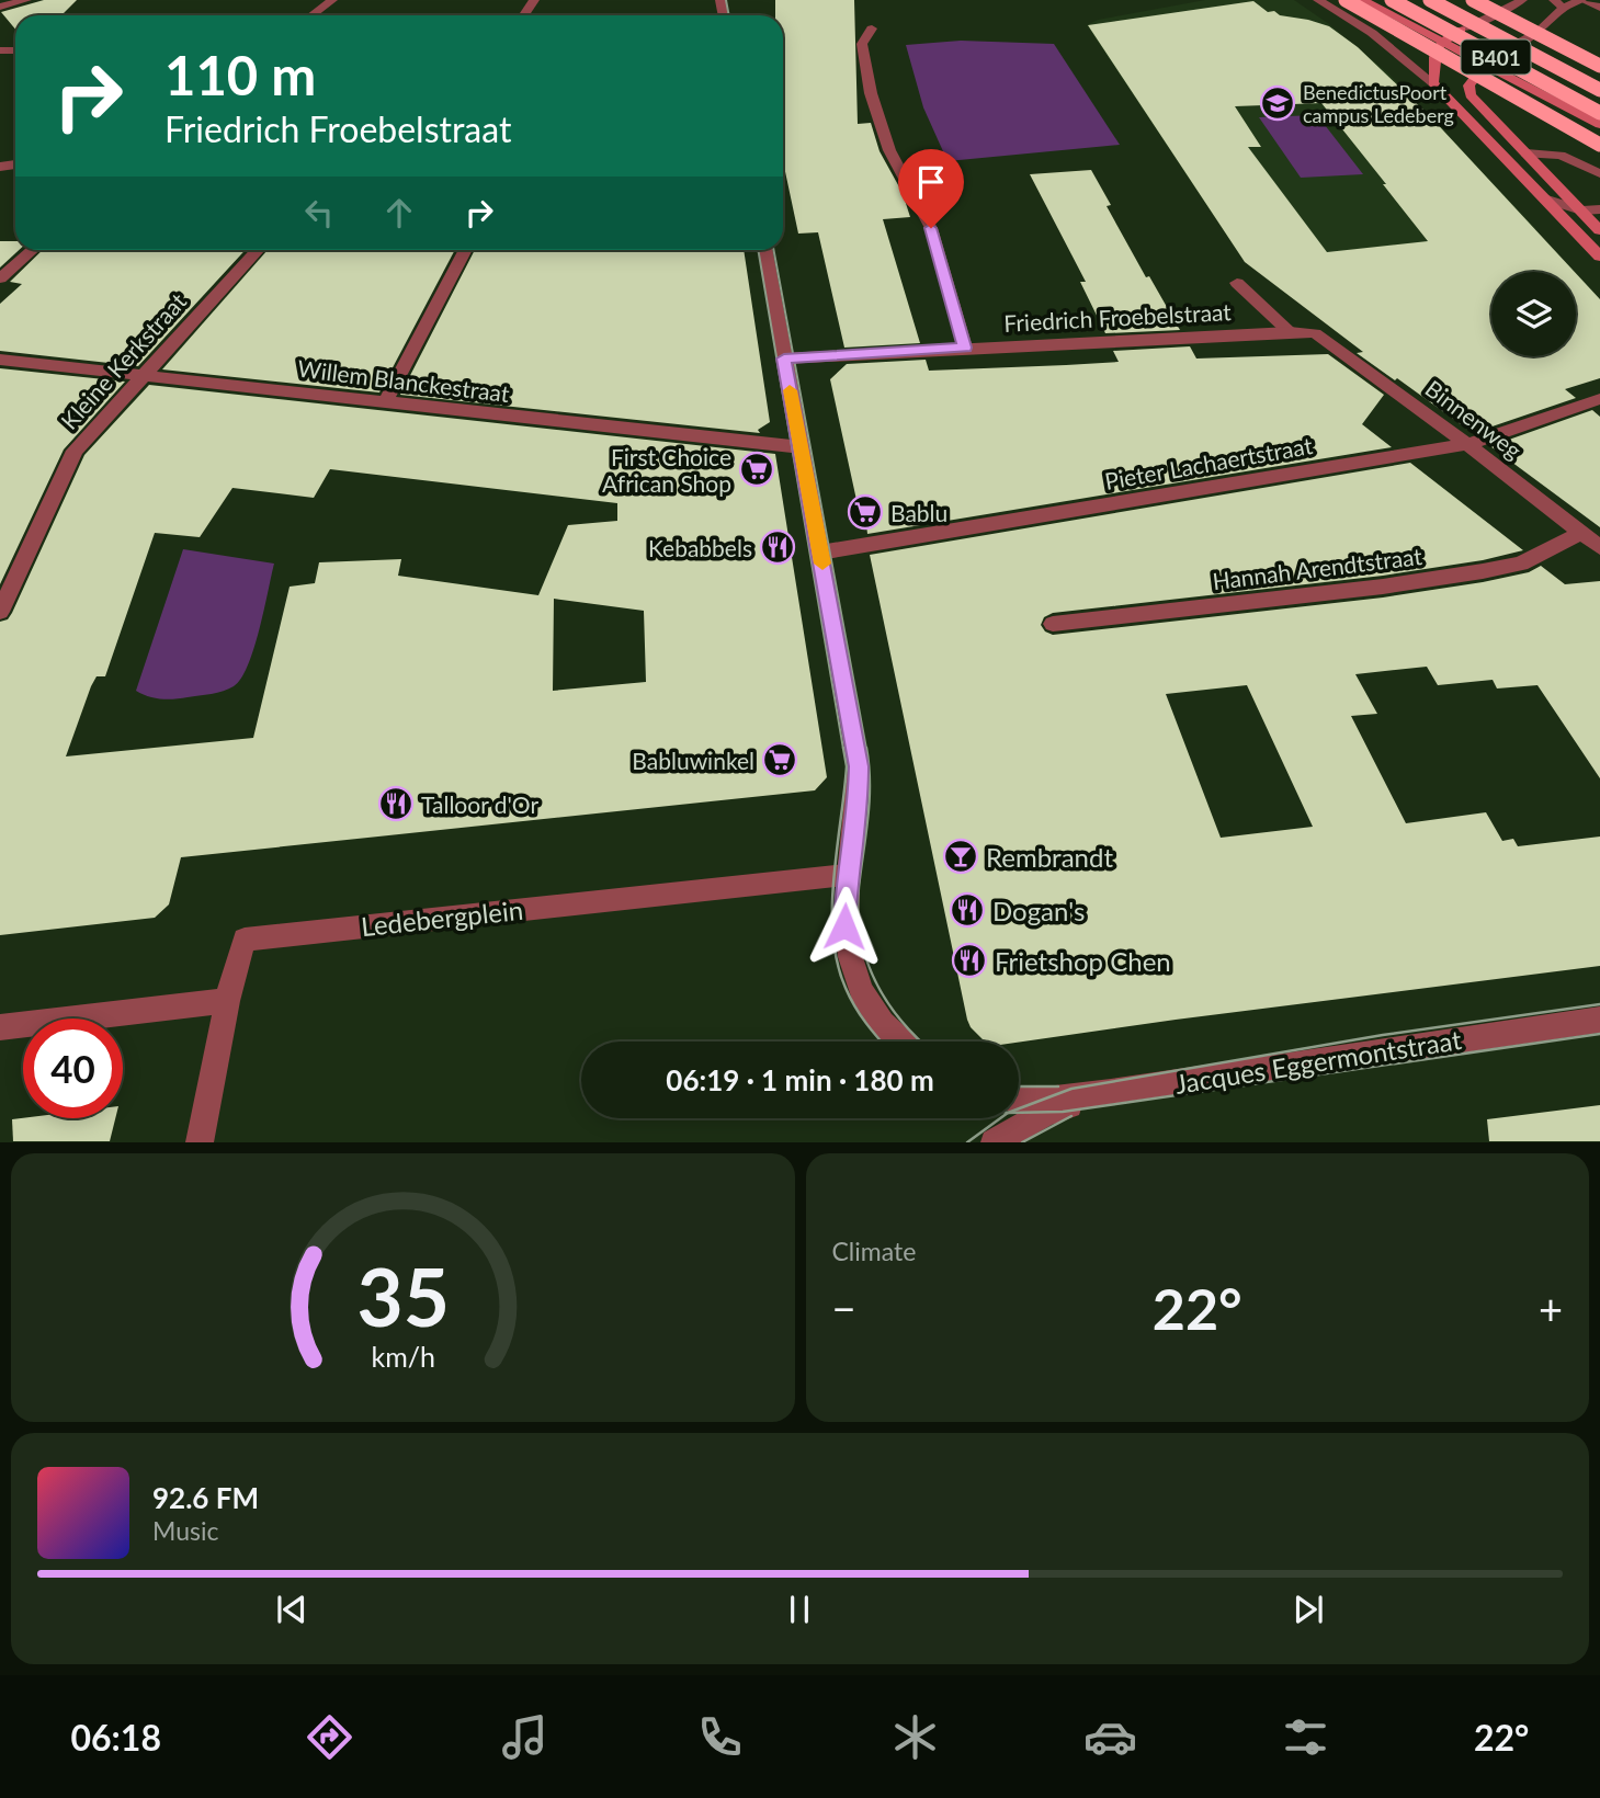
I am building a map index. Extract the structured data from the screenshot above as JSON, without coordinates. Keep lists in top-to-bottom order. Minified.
{"streets":{"highway":["B401"],"street":["Friedrich Froebelstraat","Kleine Kerkstraat","Willem Blanckestraat","Binnenweg","Pieter Lachaertstraat","Hannah Arendtstraat","Ledebergplein","Jacques Eggermontstraat"]},"crossings":[["Friedrich Froebelstraat","Binnenweg"],["Kleine Kerkstraat","Willem Blanckestraat"],["Binnenweg","Pieter Lachaertstraat"],["Binnenweg","Hannah Arendtstraat"]],"places":{"school or university":["BenedictusPoort campus Ledeberg"],"supermarket":["First Choice African Shop","Bablu","Babluwinkel"],"restaurant":["Kebabbels","Talloor d'Or","Dogan's","Frietshop Chen"],"bar":["Rembrandt"]},"page":{"turn":["110 m","Friedrich Froebelstraat"],"limit":"40","trip":"06:19 · 1 min · 180 m","tile":"Climate","heat":["−","22°","+"],"song":["92.6 FM","Music"],"tabs":["06:18","22°"],"gauge":["35","km/h"]}}
